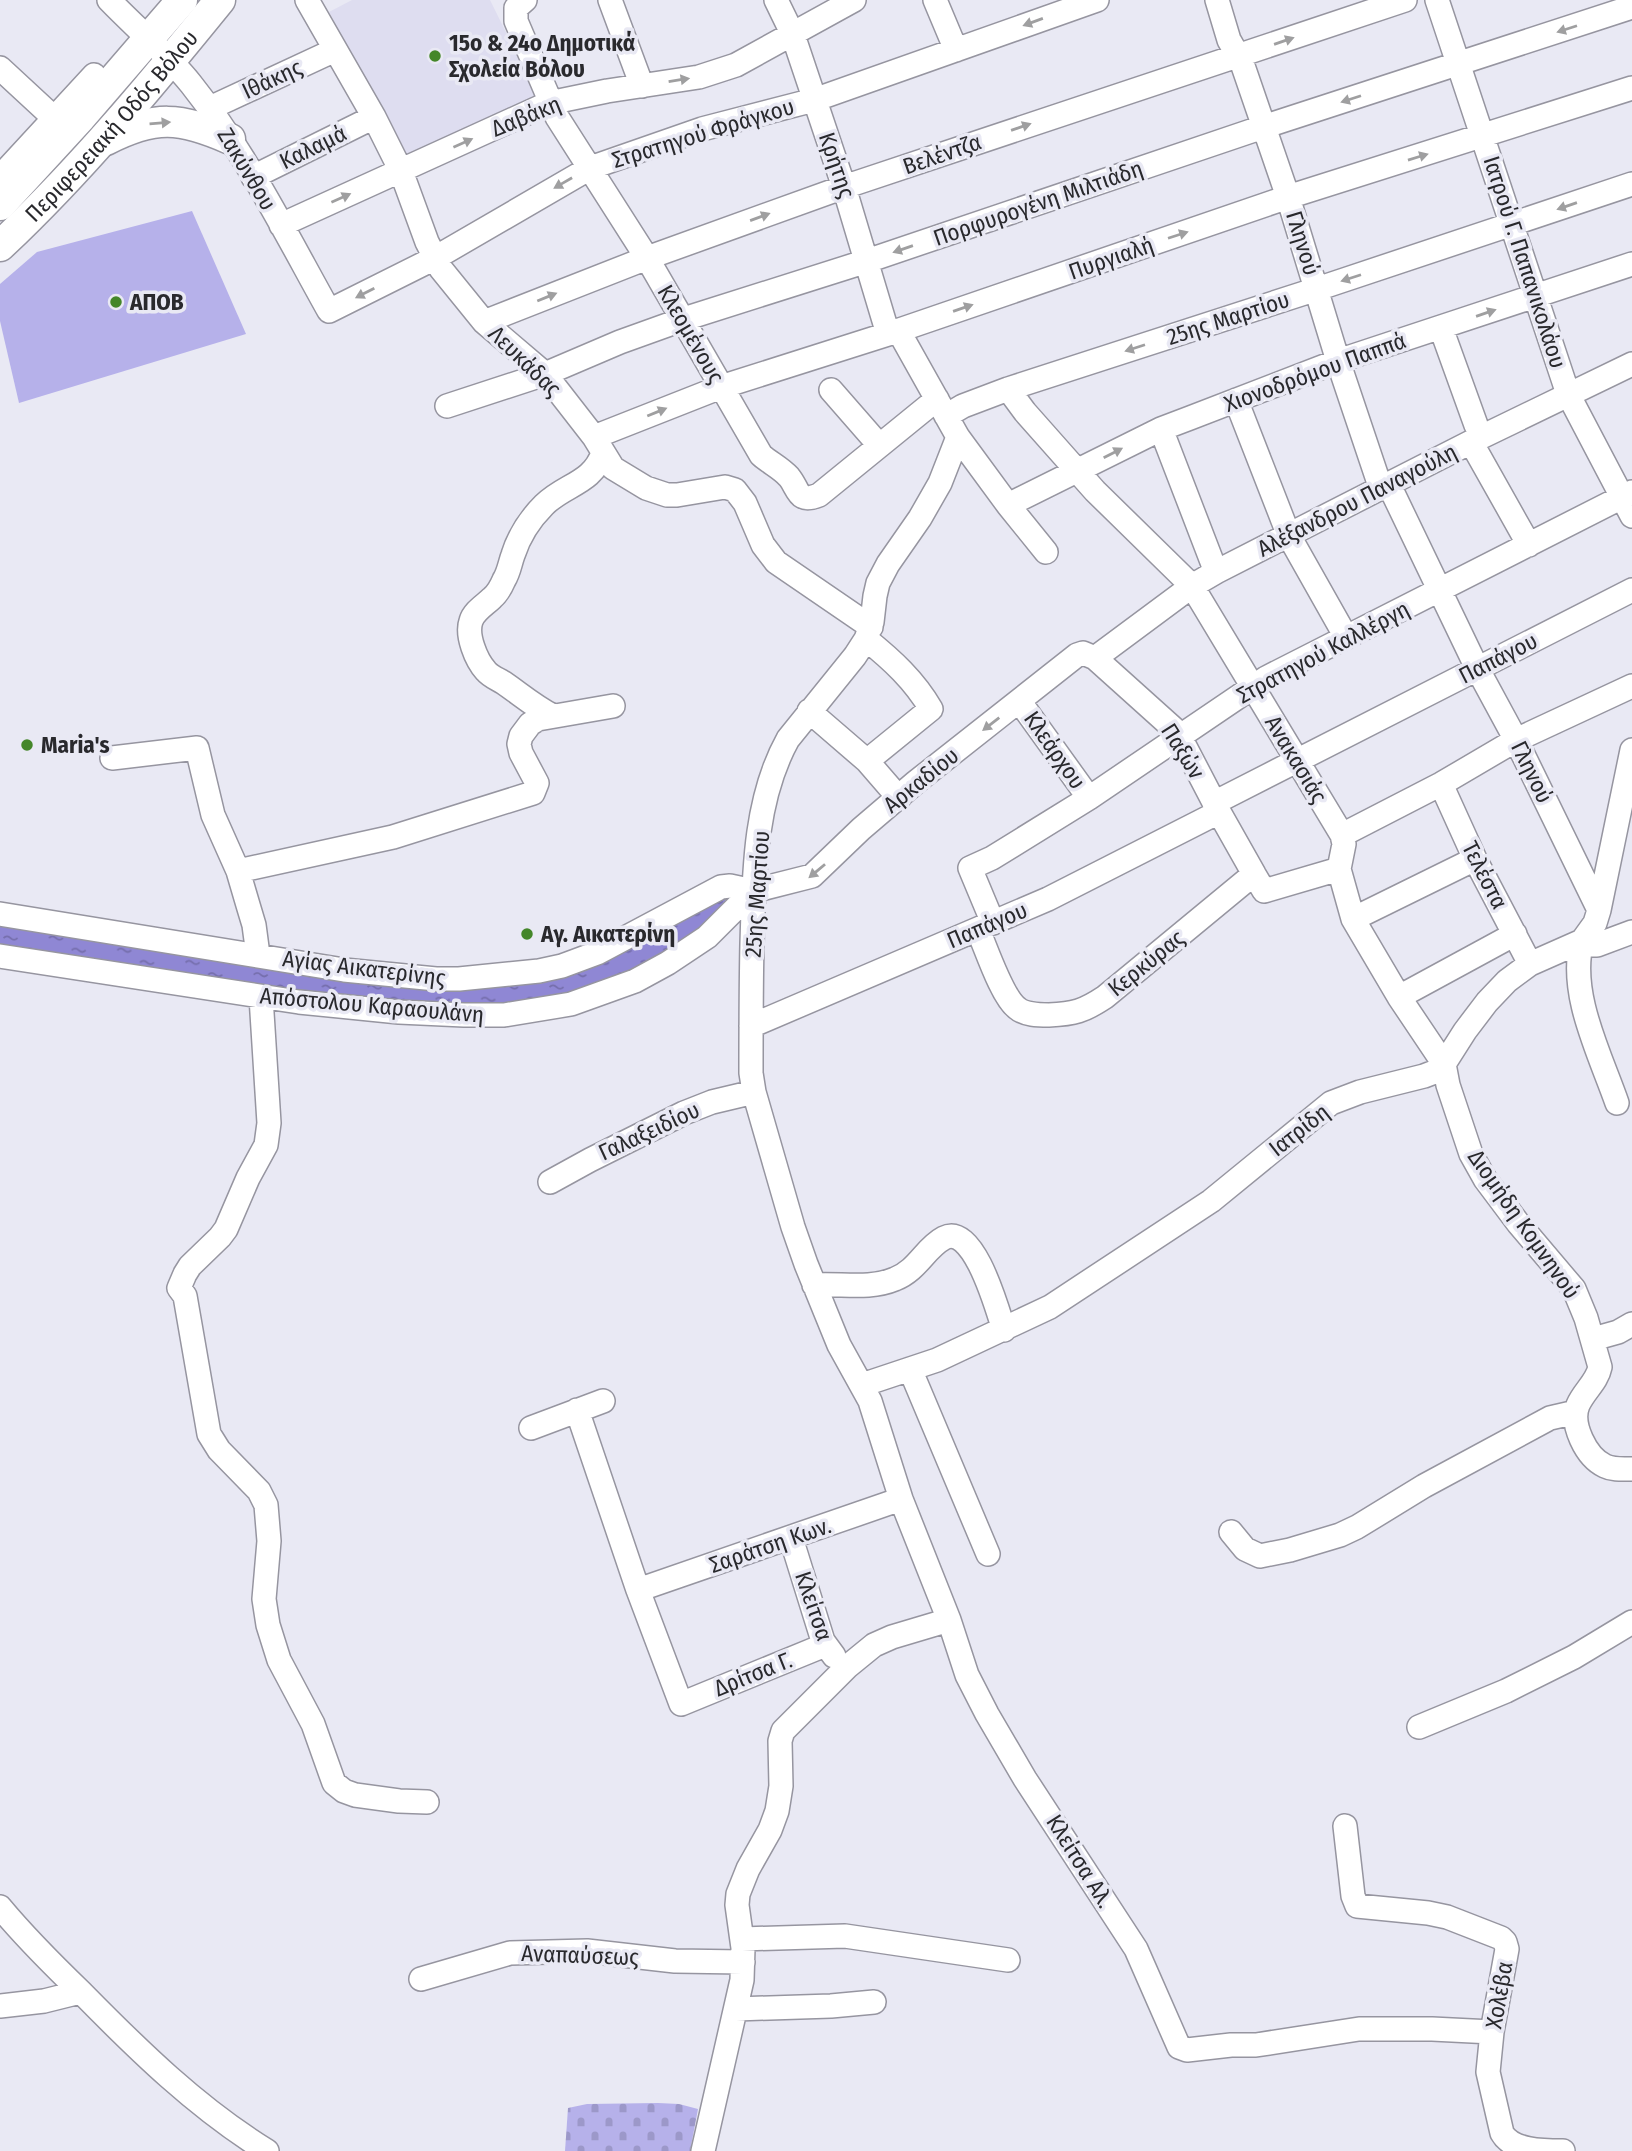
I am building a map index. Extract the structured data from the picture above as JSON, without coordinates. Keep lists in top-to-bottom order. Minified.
{"streets":{"main road":["Περιφερειακή Οδός Βόλου"],"street":["Ιθάκης","Δαβάκη","Στρατηγού Φράγκου","Καλαμά","Βελέντζα","Κρήτης","Ζακύνθου","Πορφυρογένη Μιλτιάδη","Γληνού","Πυργιαλή","Ιατρού Γ. Παπανικολάου","25ης Μαρτίου","Κλεομένους","Λευκάδας","Χιονοδρόμου Παππά","Αλέξανδρου Παναγούλη","Στρατηγού Καλλέργη","Παπάγου","Κλεάρχου","Παξών","Ανακασιάς","Αρκαδίου","Τελέστα","Κερκύρας","Αγίας Αικατερίνης","Απόστολου Καραουλάνη","Ιατρίδη","Γαλαξειδίου","Διομήδη Κομνηνού","Σαράτση Κων.","Κλείτσα","Δρίτσα Γ.","Κλείτσα Αλ.","Αναπαύσεως","Χολέβα"]},"crossings":[["Ιθάκης","Ζακύνθου"],["Ιθάκης","Λευκάδας"],["Δαβάκη","Κρήτης"],["Δαβάκη","Ζακύνθου"],["Δαβάκη","Κλεομένους"],["Δαβάκη","Λευκάδας"],["Περιφερειακή Οδός Βόλου","Ζακύνθου"],["Στρατηγού Φράγκου","Κρήτης"],["Στρατηγού Φράγκου","Ζακύνθου"],["Στρατηγού Φράγκου","Κλεομένους"],["Στρατηγού Φράγκου","Λευκάδας"],["Καλαμά","Ζακύνθου"],["Καλαμά","Λευκάδας"],["Βελέντζα","Κρήτης"],["Βελέντζα","Γληνού"],["Βελέντζα","Κλεομένους"],["Βελέντζα","Λευκάδας"],["Κρήτης","Πορφυρογένη Μιλτιάδη"],["Κρήτης","Πυργιαλή"],["Κρήτης","25ης Μαρτίου"],["Κρήτης","Κλεομένους"],["Κρήτης","Χιονοδρόμου Παππά"],["Πορφυρογένη Μιλτιάδη","Γληνού"],["Πορφυρογένη Μιλτιάδη","Ιατρού Γ. Παπανικολάου"],["Πορφυρογένη Μιλτιάδη","Κλεομένους"],["Πορφυρογένη Μιλτιάδη","Λευκάδας"],["Γληνού","Πυργιαλή"],["Γληνού","25ης Μαρτίου"],["Γληνού","Χιονοδρόμου Παππά"],["Γληνού","Αλέξανδρου Παναγούλη"],["Γληνού","Στρατηγού Καλλέργη"],["Γληνού","Παπάγου"],["Πυργιαλή","Ιατρού Γ. Παπανικολάου"],["Πυργιαλή","Κλεομένους"],["Πυργιαλή","Λευκάδας"],["Ιατρού Γ. Παπανικολάου","25ης Μαρτίου"],["Ιατρού Γ. Παπανικολάου","Χιονοδρόμου Παππά"],["Ιατρού Γ. Παπανικολάου","Αλέξανδρου Παναγούλη"],["Ιατρού Γ. Παπανικολάου","Στρατηγού Καλλέργη"],["25ης Μαρτίου","Κλεομένους"],["25ης Μαρτίου","Λευκάδας"],["25ης Μαρτίου","Παπάγου"],["25ης Μαρτίου","Ανακασιάς"],["25ης Μαρτίου","Αρκαδίου"],["25ης Μαρτίου","Αγίας Αικατερίνης"],["25ης Μαρτίου","Απόστολου Καραουλάνη"],["25ης Μαρτίου","Ιατρίδη"],["25ης Μαρτίου","Γαλαξειδίου"],["25ης Μαρτίου","Κλείτσα Αλ."],["Χιονοδρόμου Παππά","Ανακασιάς"],["Αλέξανδρου Παναγούλη","Παξών"],["Αλέξανδρου Παναγούλη","Ανακασιάς"],["Αλέξανδρου Παναγούλη","Αρκαδίου"],["Στρατηγού Καλλέργη","Παπάγου"],["Στρατηγού Καλλέργη","Κλεάρχου"],["Στρατηγού Καλλέργη","Παξών"],["Στρατηγού Καλλέργη","Ανακασιάς"],["Στρατηγού Καλλέργη","Κερκύρας"],["Παπάγου","Παξών"],["Παπάγου","Ανακασιάς"],["Παπάγου","Κερκύρας"],["Κλεάρχου","Αρκαδίου"],["Παξών","Αρκαδίου"],["Παξών","Κερκύρας"],["Αρκαδίου","Αγίας Αικατερίνης"],["Αρκαδίου","Απόστολου Καραουλάνη"],["Αγίας Αικατερίνης","Απόστολου Καραουλάνη"],["Ιατρίδη","Διομήδη Κομνηνού"],["Ιατρίδη","Κλείτσα Αλ."],["Σαράτση Κων.","Κλείτσα"],["Σαράτση Κων.","Δρίτσα Γ."],["Σαράτση Κων.","Κλείτσα Αλ."],["Κλείτσα","Δρίτσα Γ."],["Κλείτσα Αλ.","Χολέβα"]],"one_way":["Δαβάκη","Στρατηγού Φράγκου","Βελέντζα","Πορφυρογένη Μιλτιάδη","Πυργιαλή","25ης Μαρτίου","Αρκαδίου"],"places":["15ο & 24ο Δημοτικά Σχολεία Βόλου","ΑΠΟΒ","Maria's","Αγ. Αικατερίνη"]}
